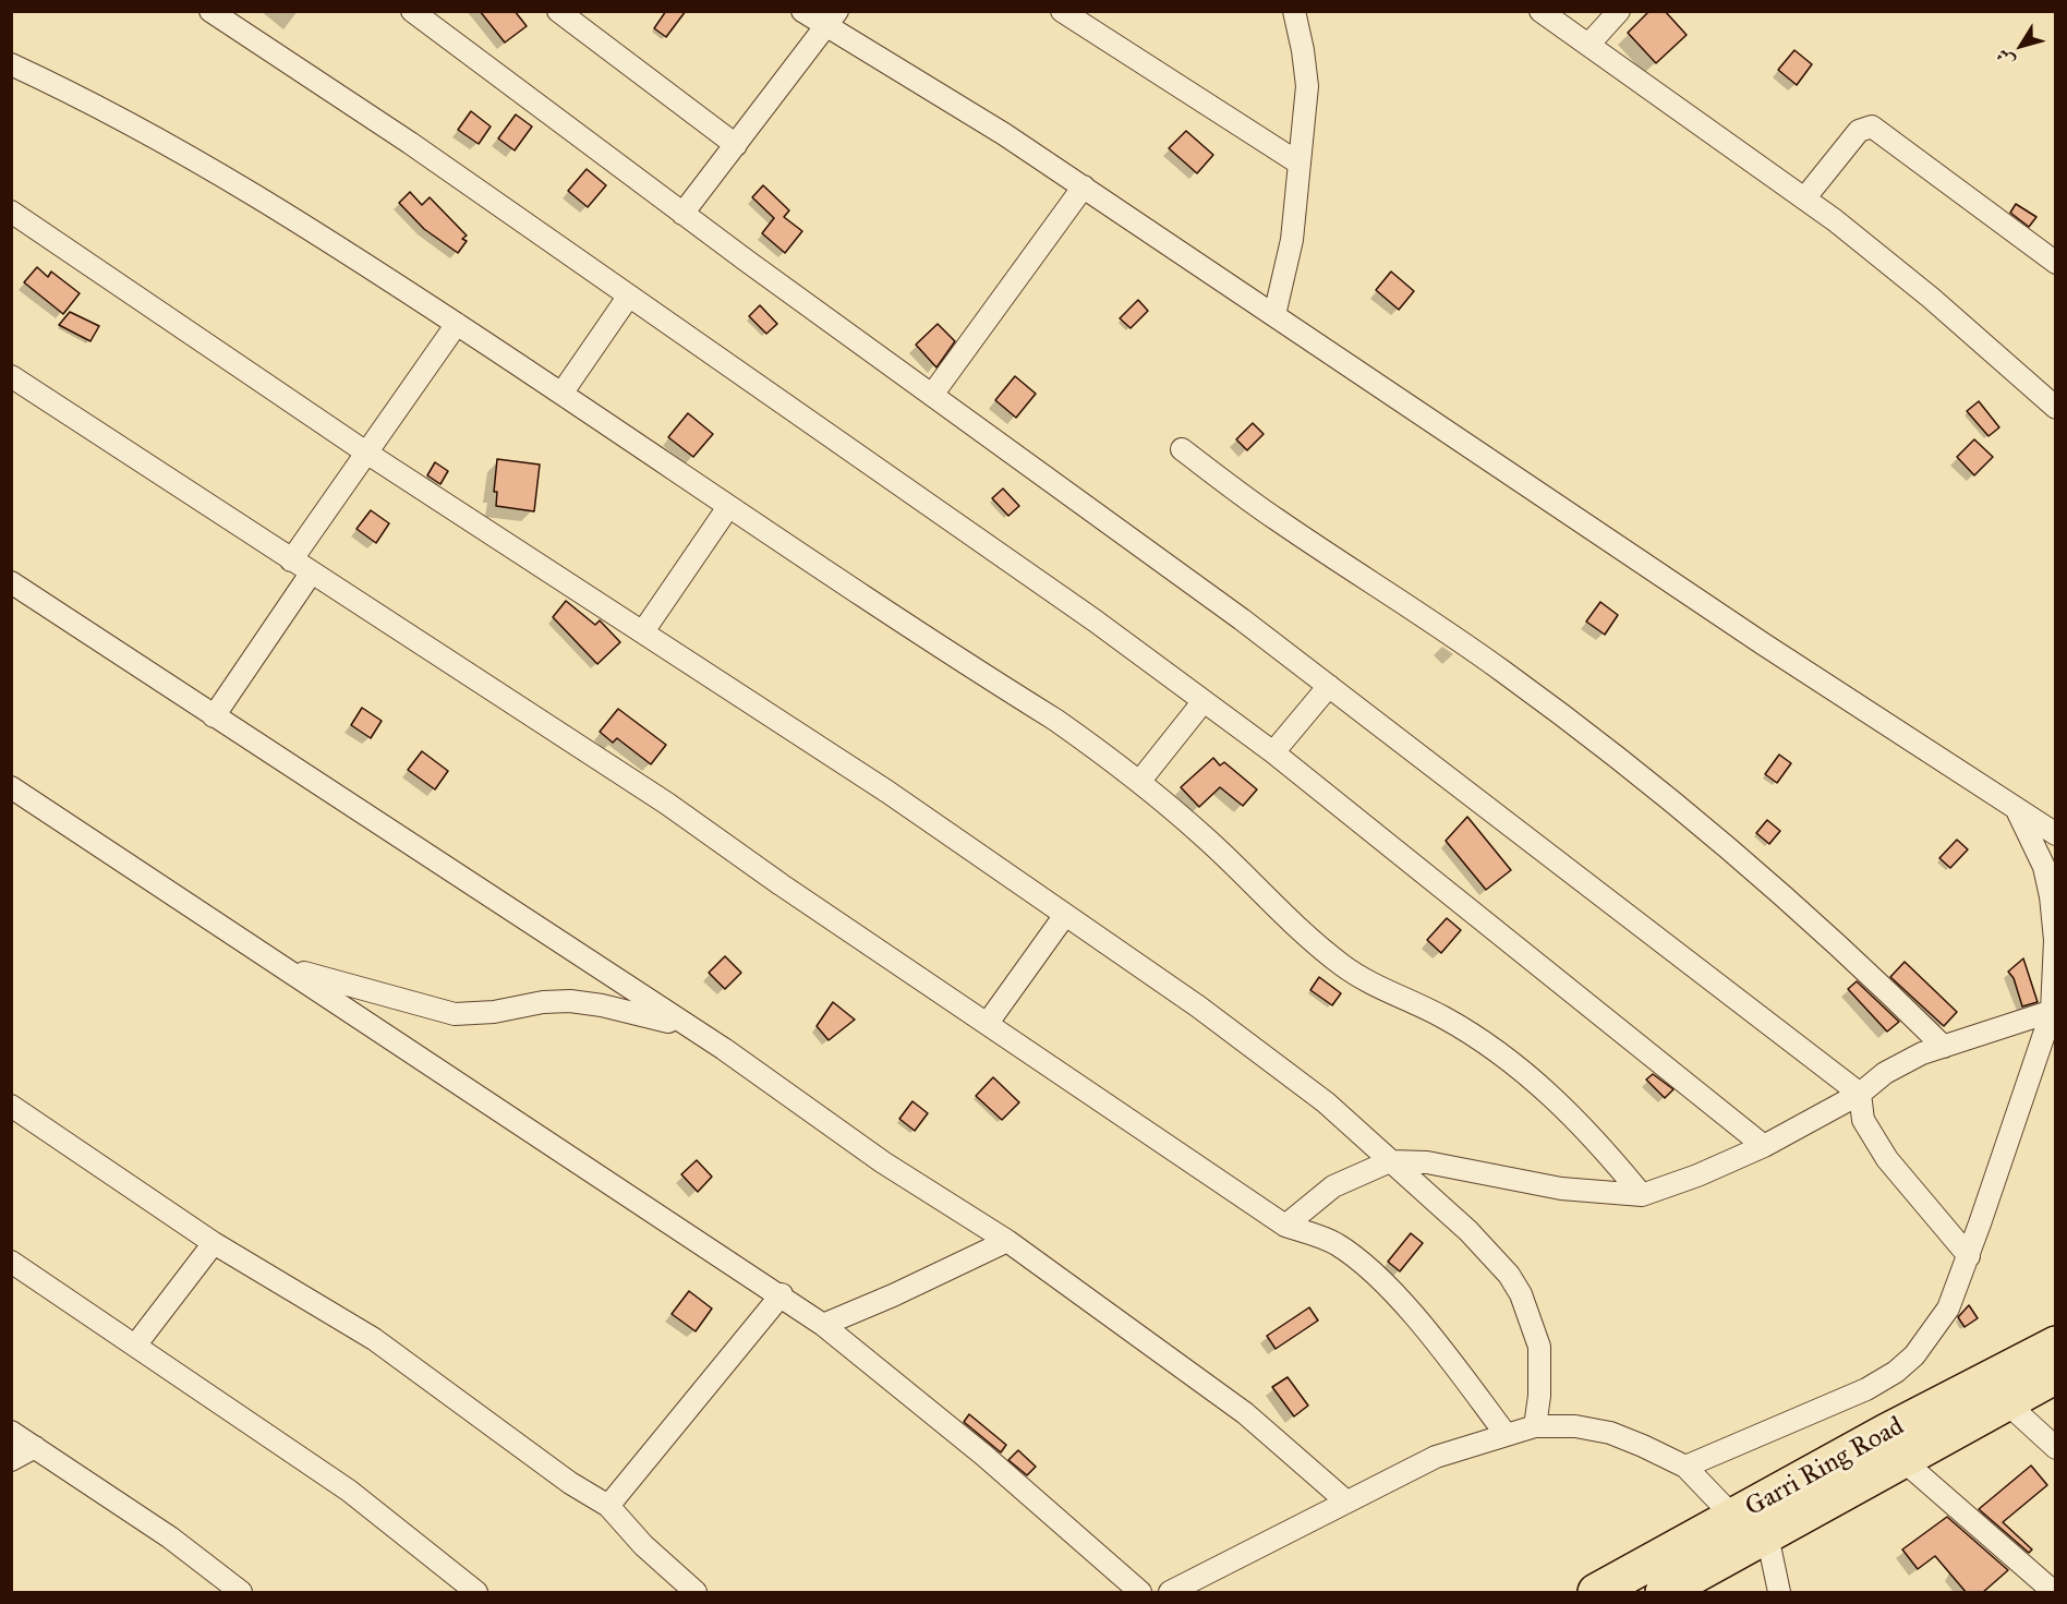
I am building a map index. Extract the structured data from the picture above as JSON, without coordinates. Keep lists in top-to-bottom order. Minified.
{"streets":{"highway":["Garri Ring Road"]},"north":"bottom left"}
